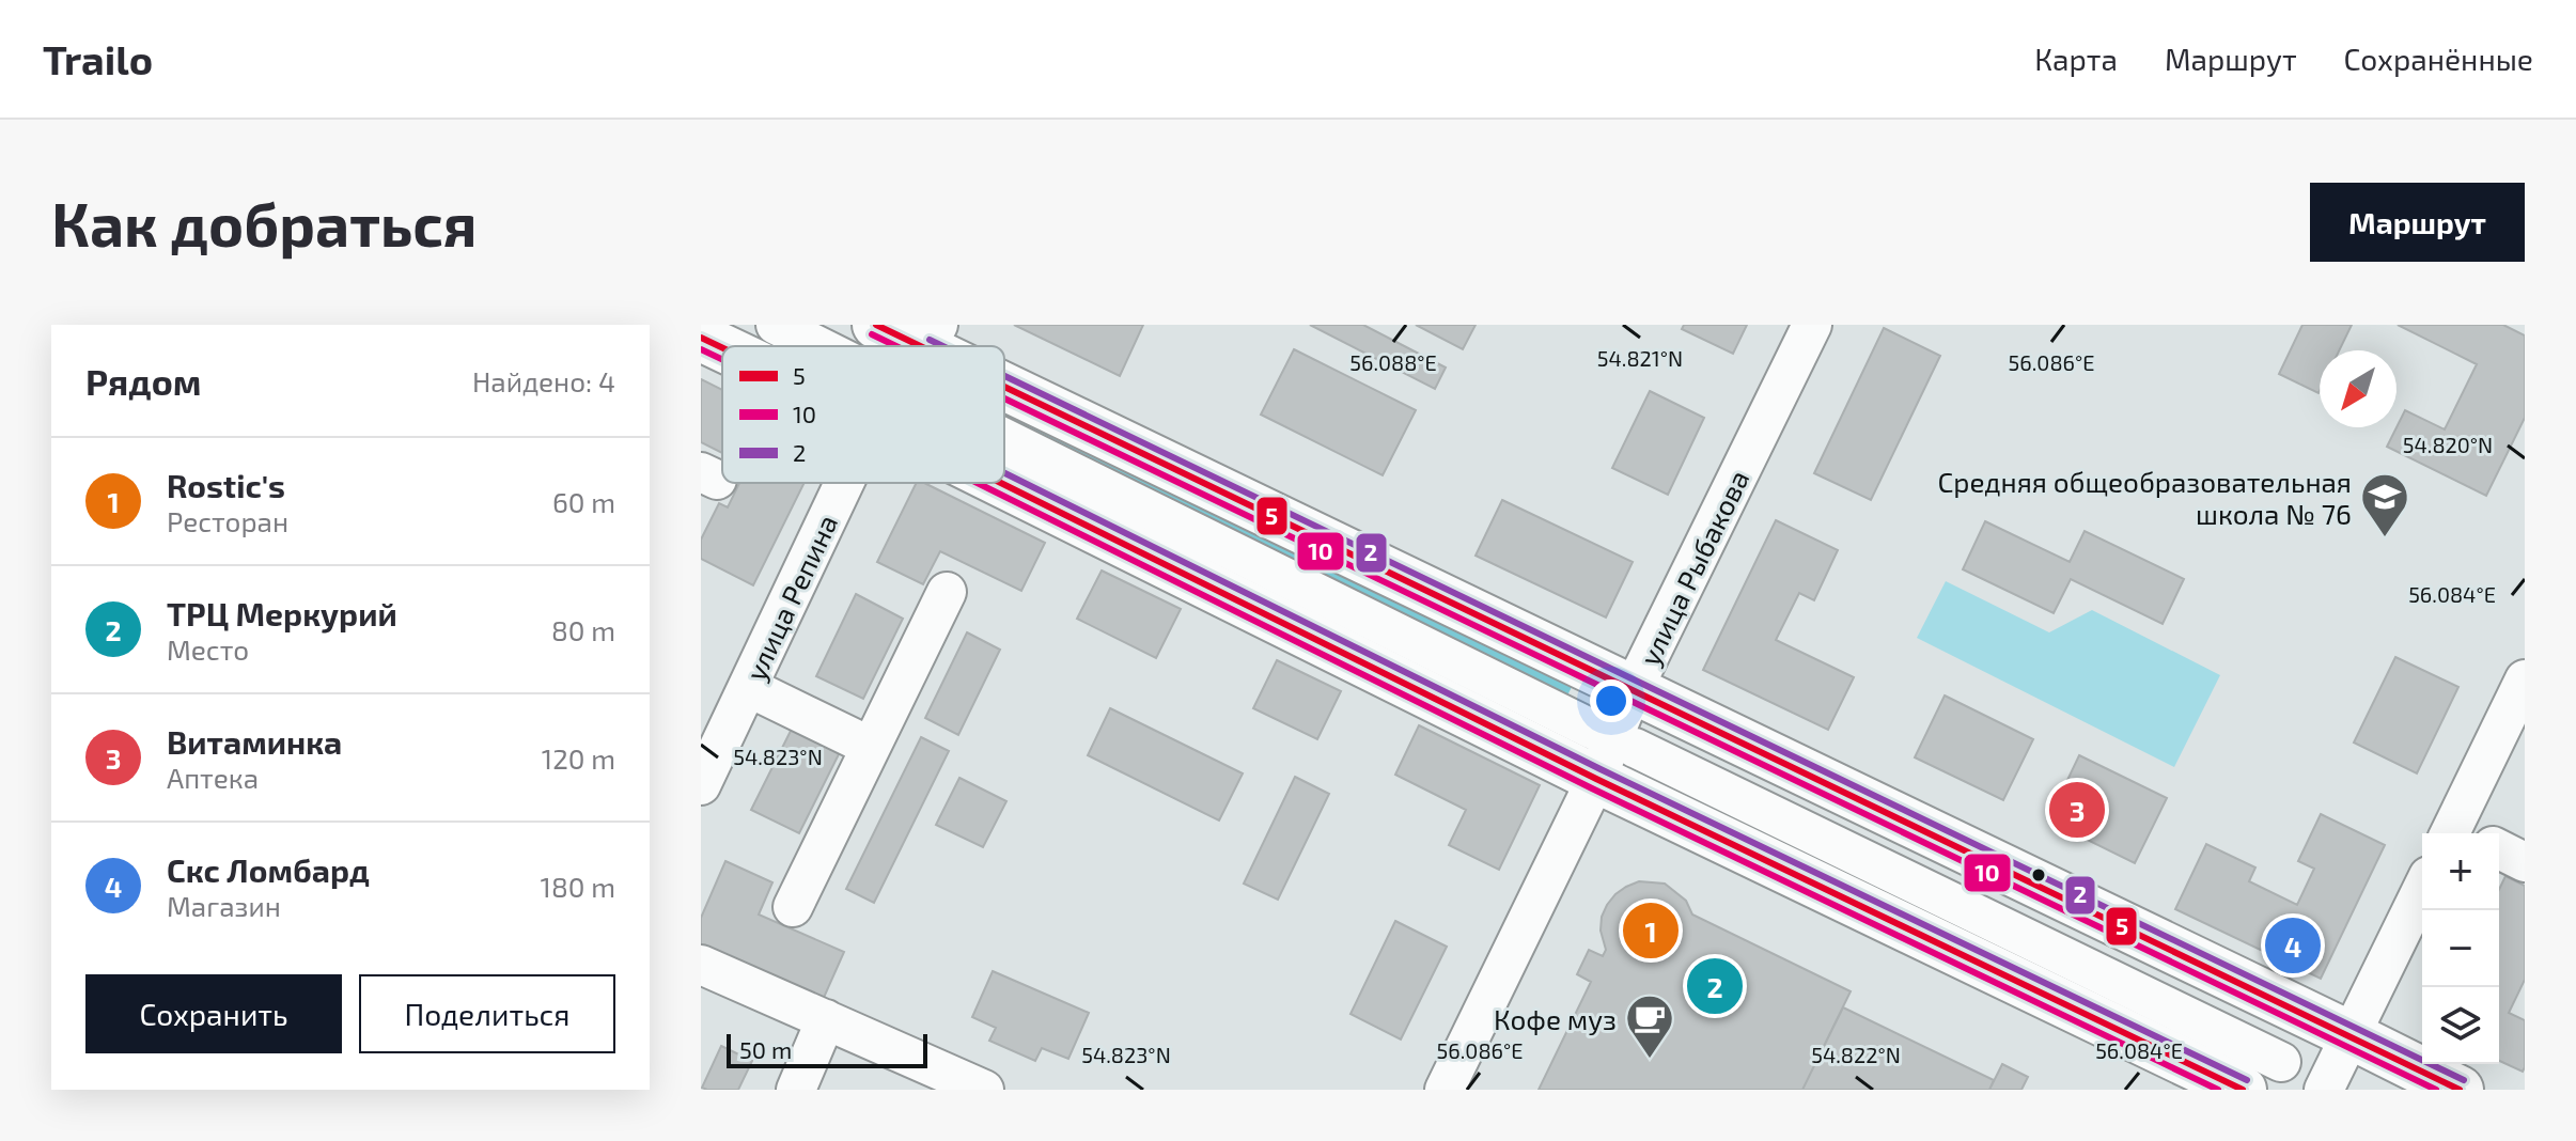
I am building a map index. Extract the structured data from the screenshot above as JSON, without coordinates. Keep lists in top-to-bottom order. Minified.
{"streets":{"street":["улица Рыбакова","улица Репина"]},"places":{"school or university":["Средняя общеобразовательная школа № 76"],"cafe":["Кофе муз"]},"lines":["transit line 5","transit line 10","transit line 2"],"legend":["5","10","2"],"scale_bar":"50 m","north":"bottom left","page":{"header":"Trailo","nav":["Карта","Маршрут","Сохранённые"],"buttons":["Маршрут",["Сохранить","Поделиться"]],"title":"Как добраться","heading":["Рядом","Найдено: 4"],"list":[{"mark":"1","name":"Rostic's","note":"Ресторан","value":"60 m"},{"mark":"2","name":"ТРЦ Меркурий","note":"Место","value":"80 m"},{"mark":"3","name":"Витаминка","note":"Аптека","value":"120 m"},{"mark":"4","name":"Скс Ломбард","note":"Магазин","value":"180 m"}],"pins":["3","1","4","2"],"map_buttons":["+","−"],"scale":"50 m"},"coordinates":["54.821°N","56.086°E","56.088°E","54.820°N","56.084°E","54.823°N","54.822°N"]}
